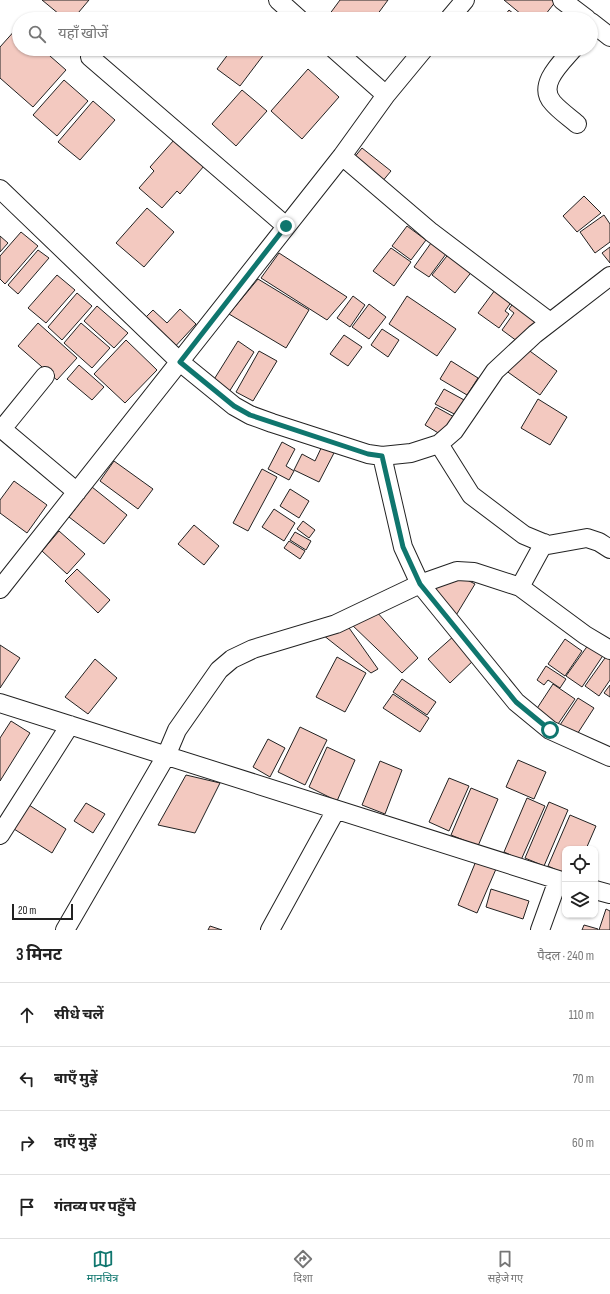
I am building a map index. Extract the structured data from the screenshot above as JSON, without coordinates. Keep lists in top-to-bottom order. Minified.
{"scale_bar":"20 m","page":{"search":"यहाँ खोजें","scale":"20 m","heading":["3 मिनट","पैदल · 240 m"],"list":[["सीधे चलें","110 m"],["बाएँ मुड़ें","70 m"],["दाएँ मुड़ें","60 m"],"गंतव्य पर पहुँचे"],"nav":["मानचित्र","दिशा","सहेजे गए"]}}
